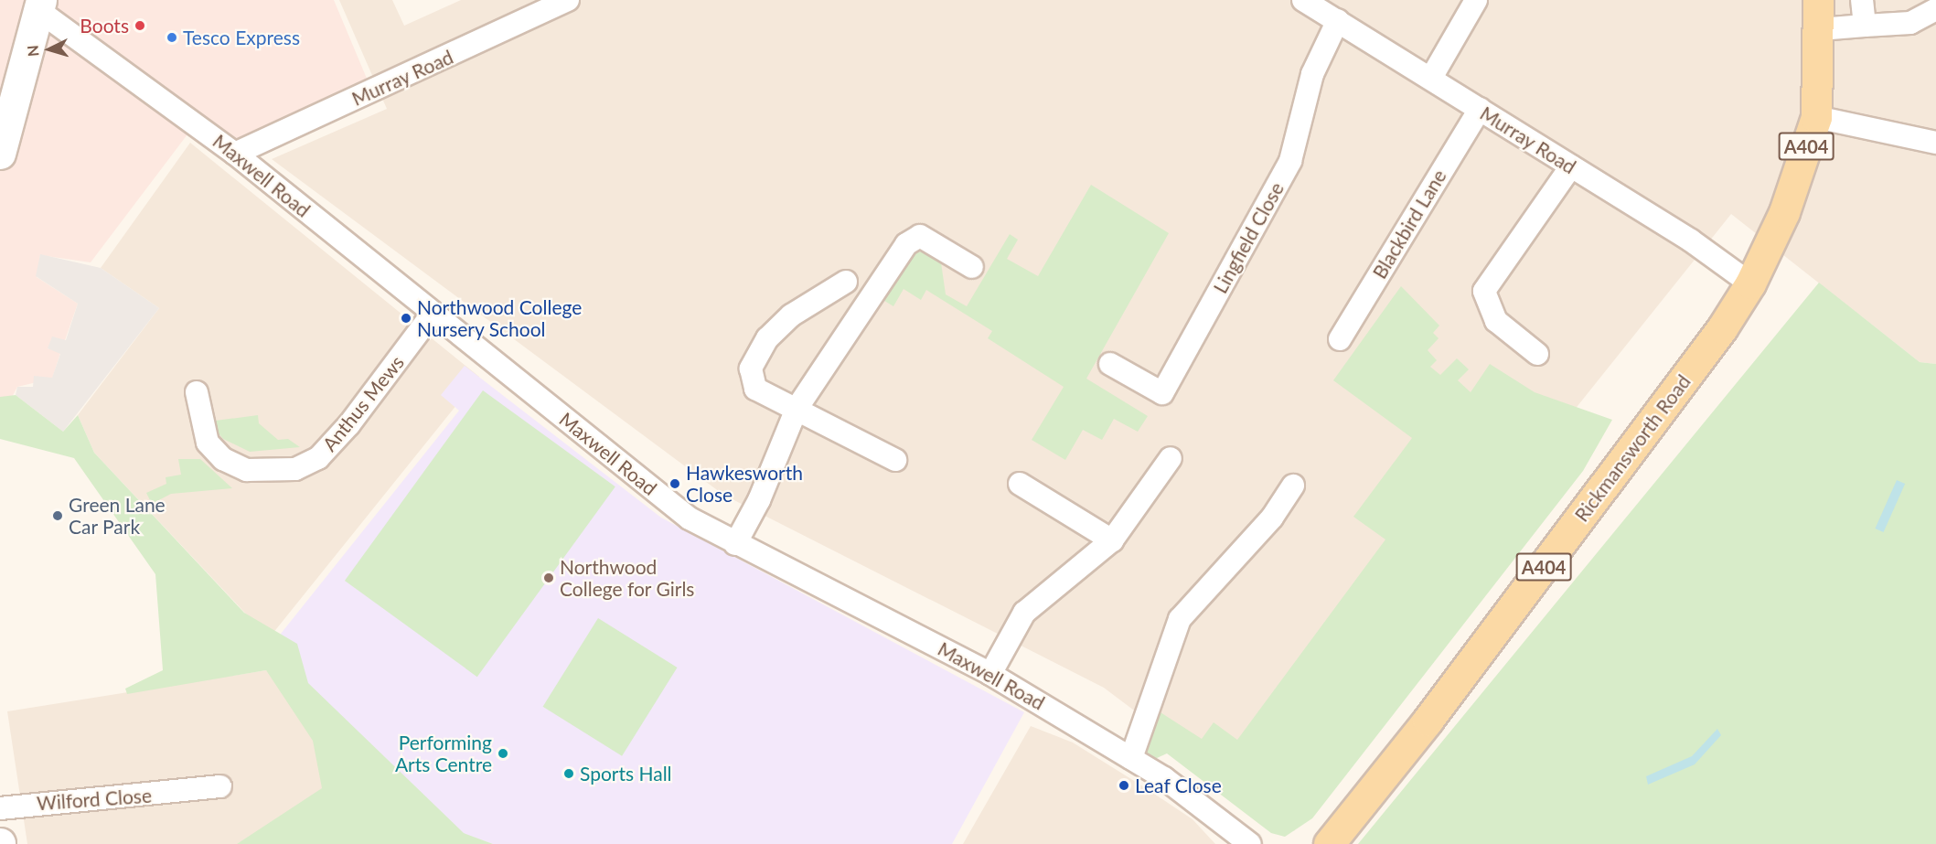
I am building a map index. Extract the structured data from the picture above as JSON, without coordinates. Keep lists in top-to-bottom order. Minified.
{"streets":{"main road":["A404","Rickmansworth Road"],"street":["Murray Road","Maxwell Road","Blackbird Lane","Lingfield Close","Anthus Mews","Wilford Close"]},"crossings":[["Murray Road","Maxwell Road"],["Murray Road","Blackbird Lane"],["Murray Road","Lingfield Close"],["Murray Road","Rickmansworth Road"],["Maxwell Road","Anthus Mews"]],"places":["Boots","Tesco Express","Northwood College Nursery School","Hawkesworth Close","Green Lane Car Park","Northwood College for Girls","Performing Arts Centre","Sports Hall","Leaf Close"],"north":"left"}
